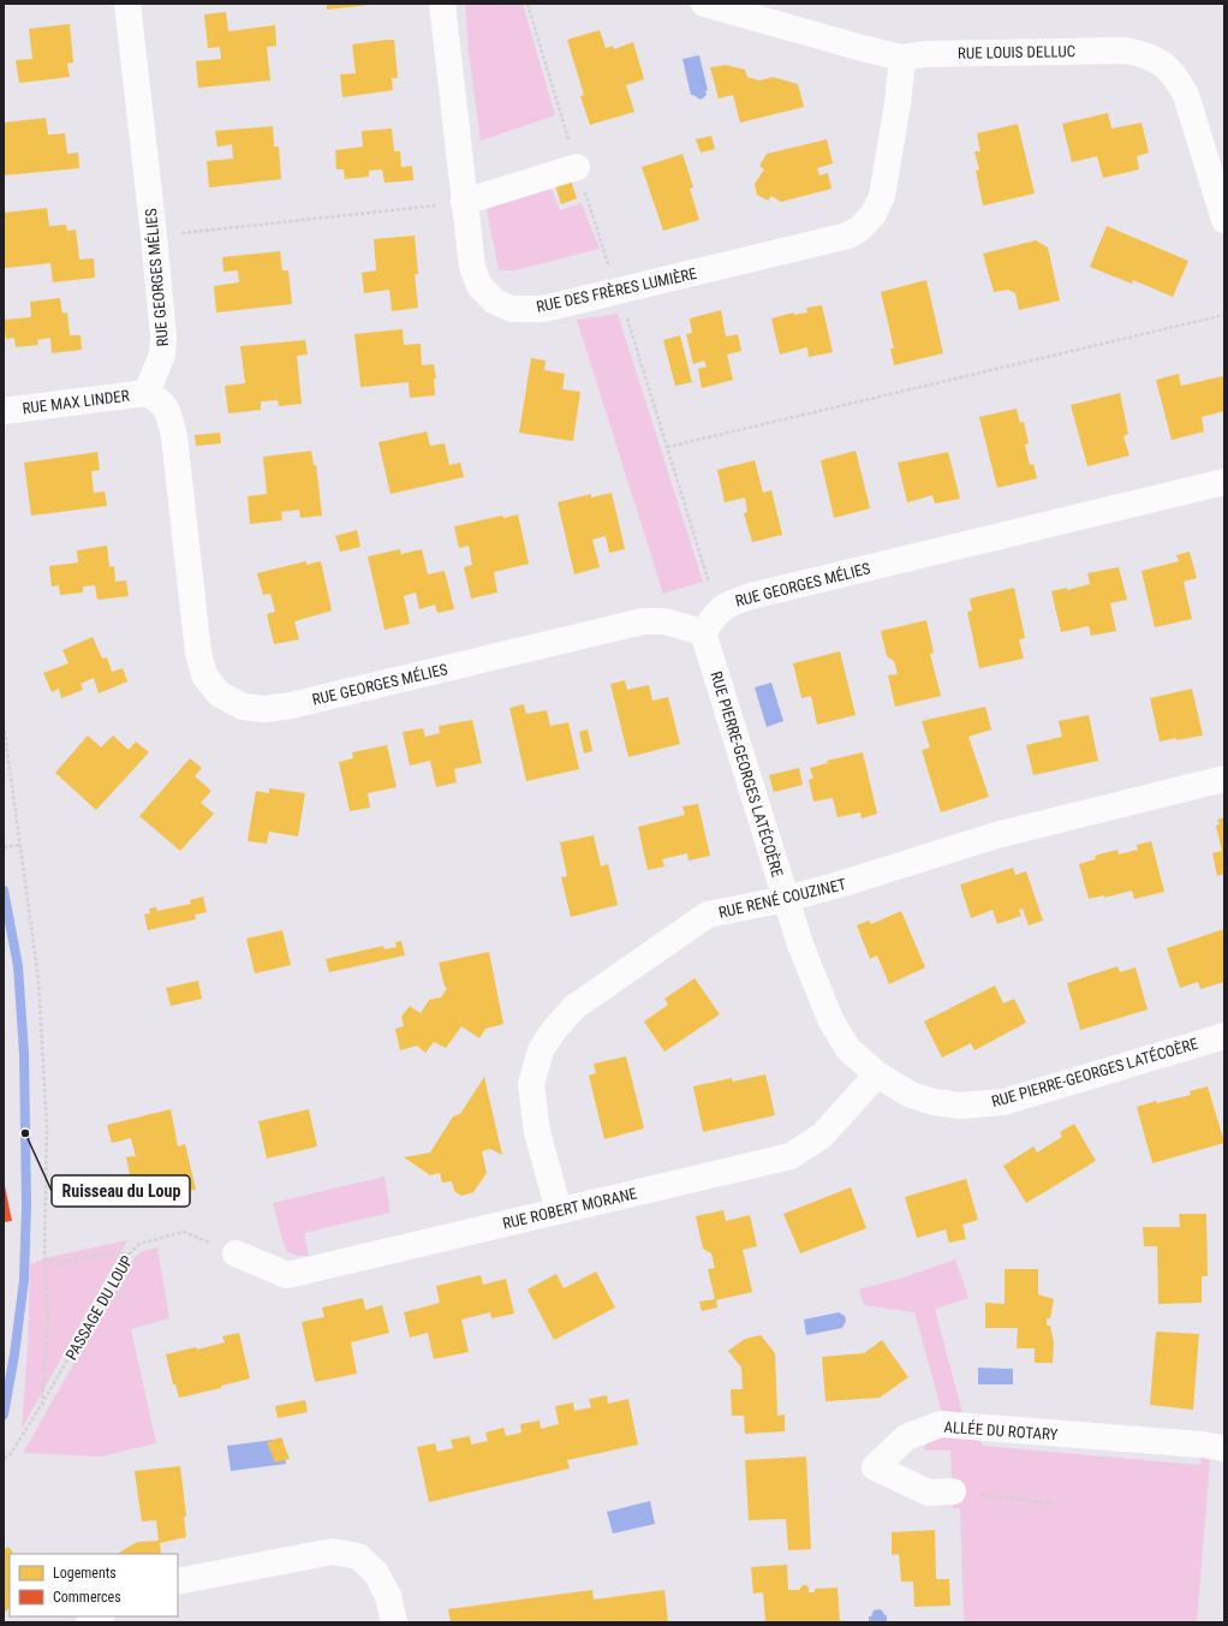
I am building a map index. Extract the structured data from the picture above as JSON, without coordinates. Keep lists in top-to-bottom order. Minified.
{"streets":{"street":["RUE LOUIS DELLUC","RUE GEORGES MÉLIES","RUE DES FRÈRES LUMIÈRE","RUE MAX LINDER","RUE PIERRE-GEORGES LATÉCOÈRE","RUE RENÉ COUZINET","RUE ROBERT MORANE","ALLÉE DU ROTARY"],"path":["PASSAGE DU LOUP"]},"crossings":[["RUE LOUIS DELLUC","RUE DES FRÈRES LUMIÈRE"],["RUE GEORGES MÉLIES","RUE MAX LINDER"],["RUE GEORGES MÉLIES","RUE PIERRE-GEORGES LATÉCOÈRE"],["RUE PIERRE-GEORGES LATÉCOÈRE","RUE RENÉ COUZINET"],["RUE PIERRE-GEORGES LATÉCOÈRE","RUE ROBERT MORANE"],["RUE RENÉ COUZINET","RUE ROBERT MORANE"],["RUE ROBERT MORANE","PASSAGE DU LOUP"]],"places":["Ruisseau du Loup"],"legend":["Logements","Commerces"]}
